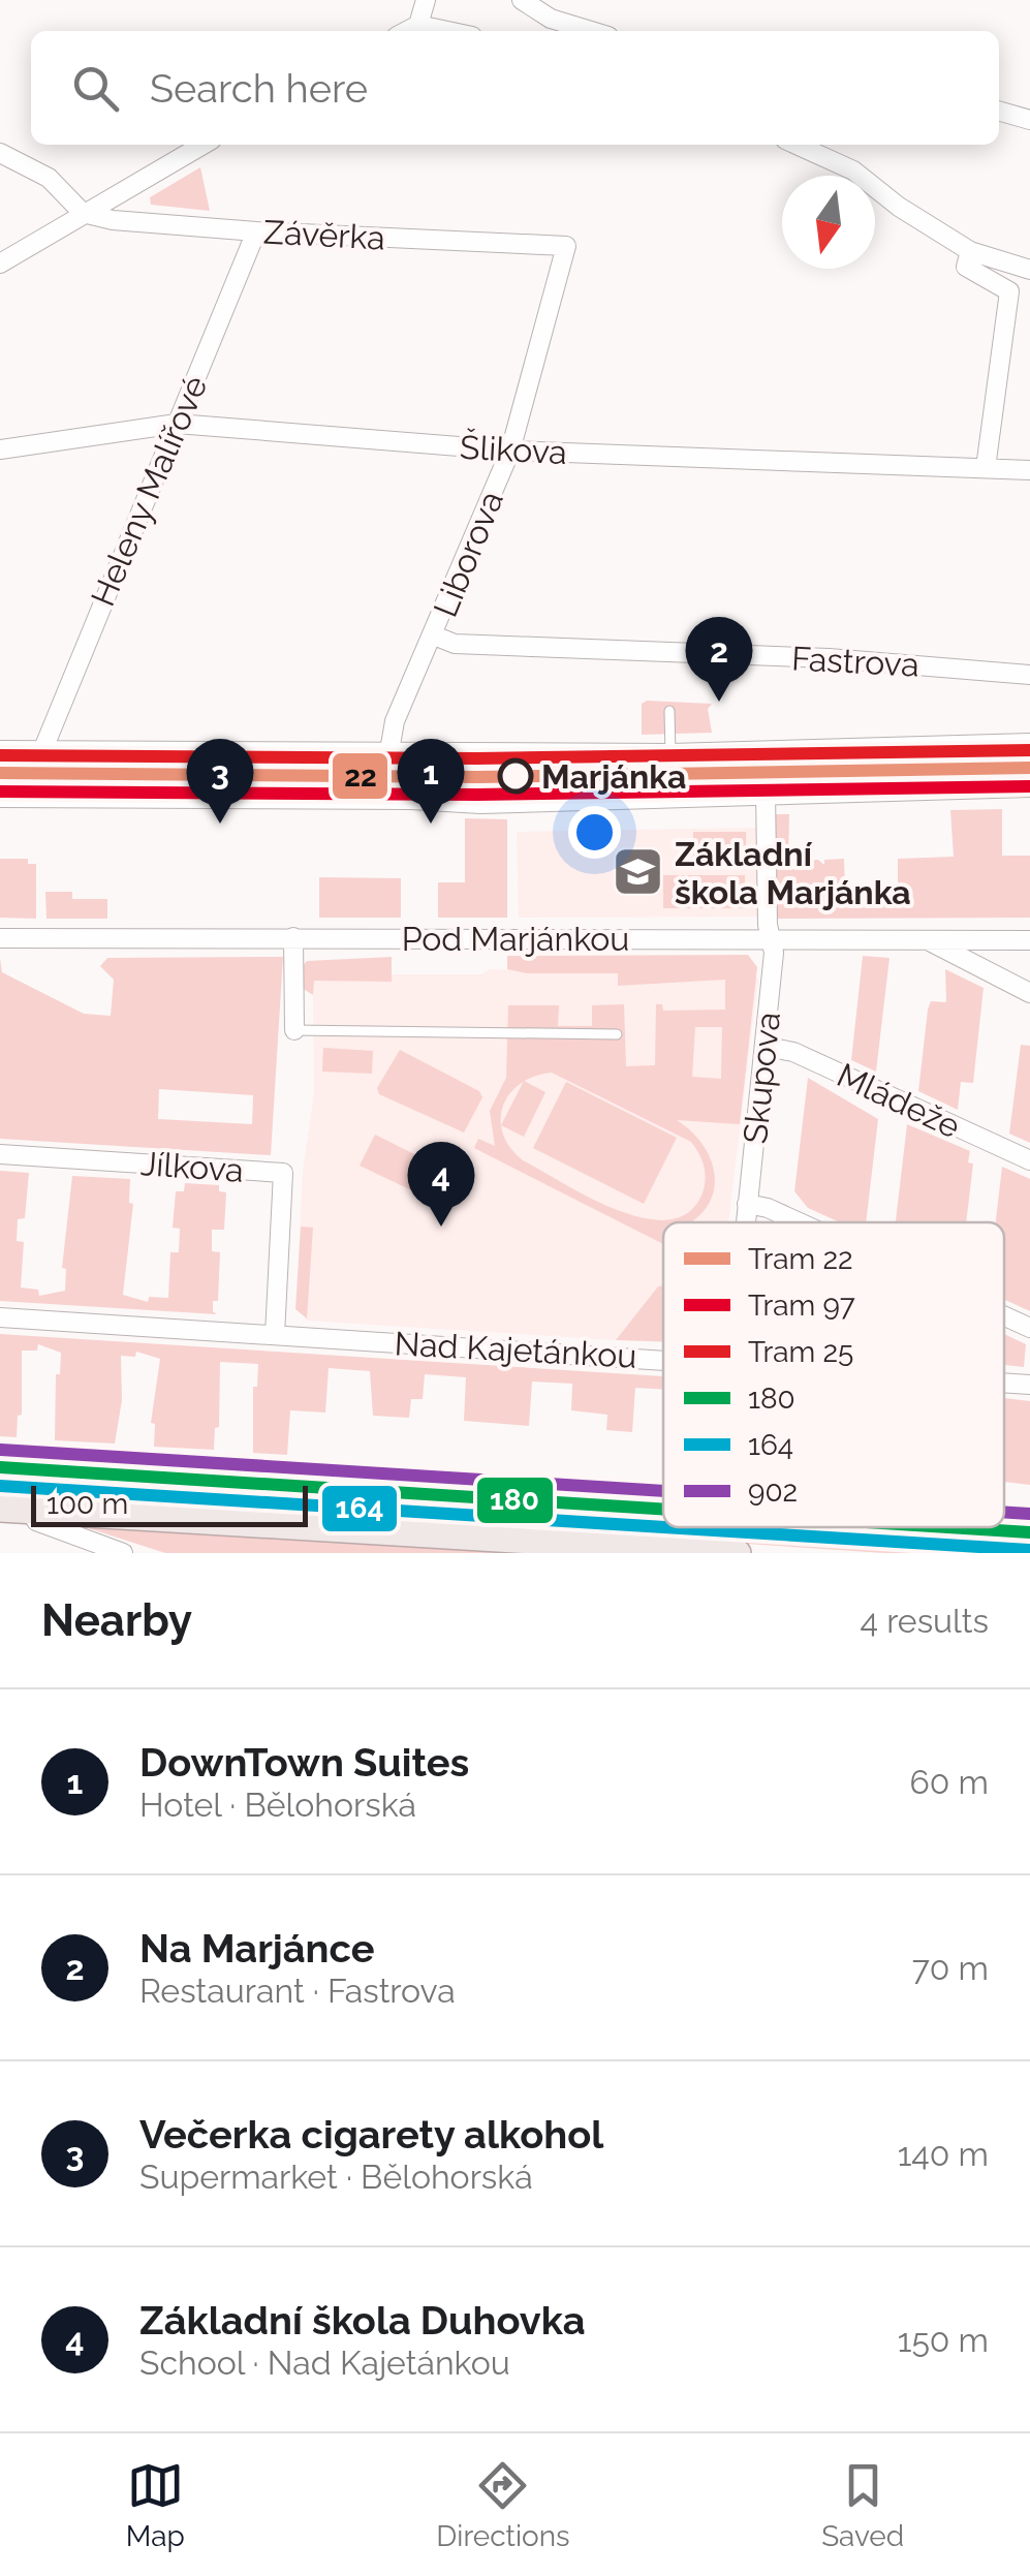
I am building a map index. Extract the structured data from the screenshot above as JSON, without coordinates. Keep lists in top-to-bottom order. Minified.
{"streets":{"street":["Závěrka","Šlikova","Heleny Malířové","Liborova","Fastrova","Pod Marjánkou","Skupova","Mládeže","Jílkova","Nad Kajetánkou"]},"crossings":[["Závěrka","Heleny Malířové"],["Závěrka","Liborova"],["Šlikova","Heleny Malířové"],["Šlikova","Liborova"],["Liborova","Fastrova"],["Pod Marjánkou","Skupova"],["Skupova","Mládeže"],["Jílkova","Nad Kajetánkou"]],"places":{"other":["Marjánka"],"school or university":["Základní škola Marjánka"]},"lines":["tram line 25","tram line 22","tram line 97","transit line 902","transit line 180","transit line 164"],"legend":["Tram 22","Tram 97","Tram 25","180","164","902"],"scale_bar":"100 m","north":"bottom","page":{"search":"Search here","pins":["2","1","3","4"],"scale":"100 m","heading":["Nearby","4 results"],"list":[{"mark":"1","name":"DownTown Suites","note":"Hotel · Bělohorská","value":"60 m"},{"mark":"2","name":"Na Marjánce","note":"Restaurant · Fastrova","value":"70 m"},{"mark":"3","name":"Večerka cigarety alkohol","note":"Supermarket · Bělohorská","value":"140 m"},{"mark":"4","name":"Základní škola Duhovka","note":"School · Nad Kajetánkou","value":"150 m"}],"nav":["Map","Directions","Saved"]}}
